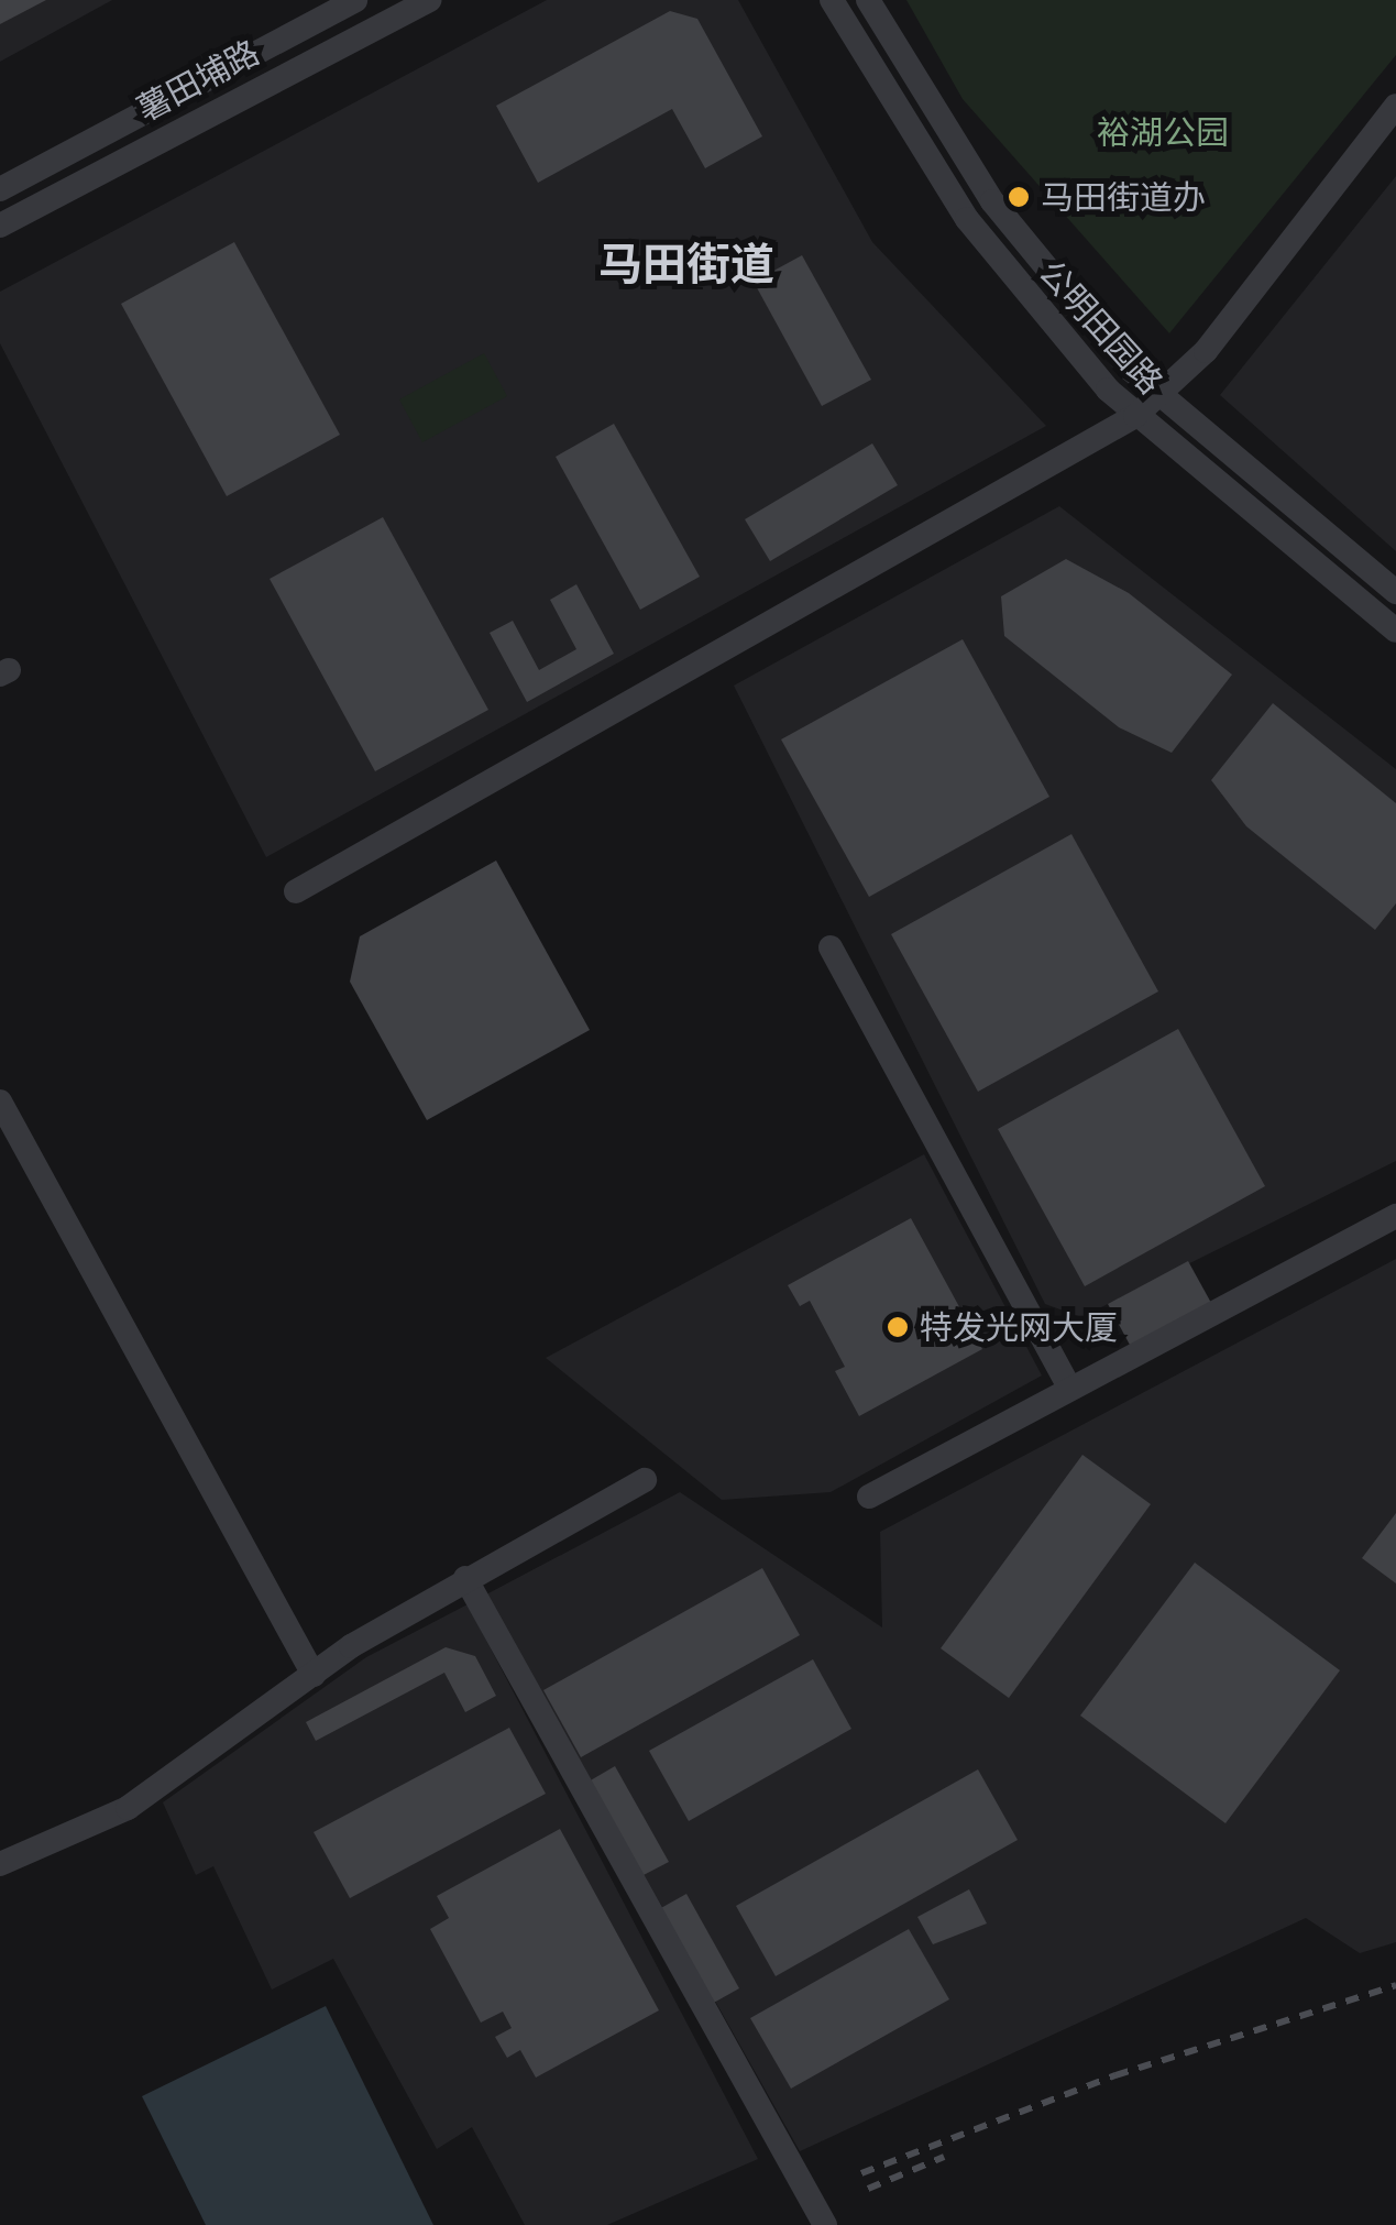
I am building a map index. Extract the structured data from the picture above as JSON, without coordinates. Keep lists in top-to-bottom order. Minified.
{"streets":{"street":["薯田埔路","公明田园路"]},"districts":["马田街道"],"parks":["裕湖公园"],"places":["马田街道办","特发光网大厦"]}
